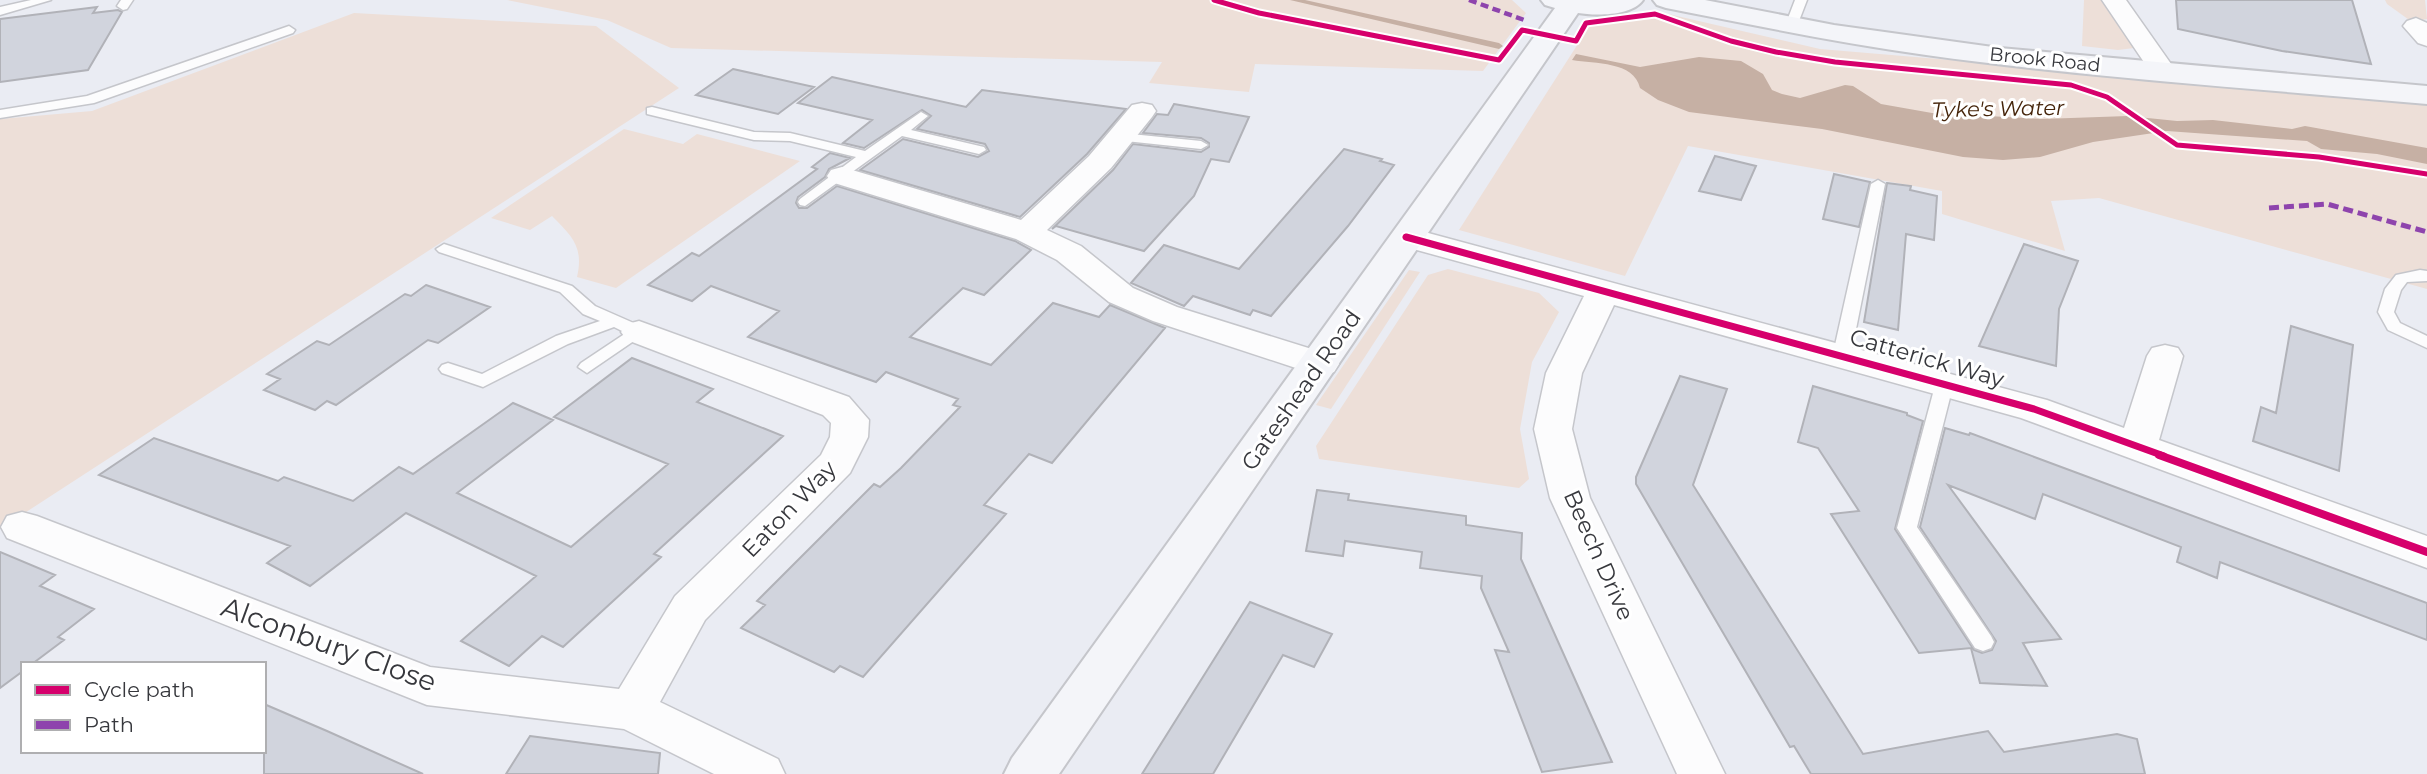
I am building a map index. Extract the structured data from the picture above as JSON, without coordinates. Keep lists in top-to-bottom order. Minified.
{"streets":{"street":["Brook Road","Catterick Way","Gateshead Road","Eaton Way","Beech Drive","Alconbury Close"]},"crossings":[["Catterick Way","Gateshead Road"],["Catterick Way","Beech Drive"],["Eaton Way","Alconbury Close"]],"water":["Tyke's Water"],"legend":["Cycle path","Path"]}
